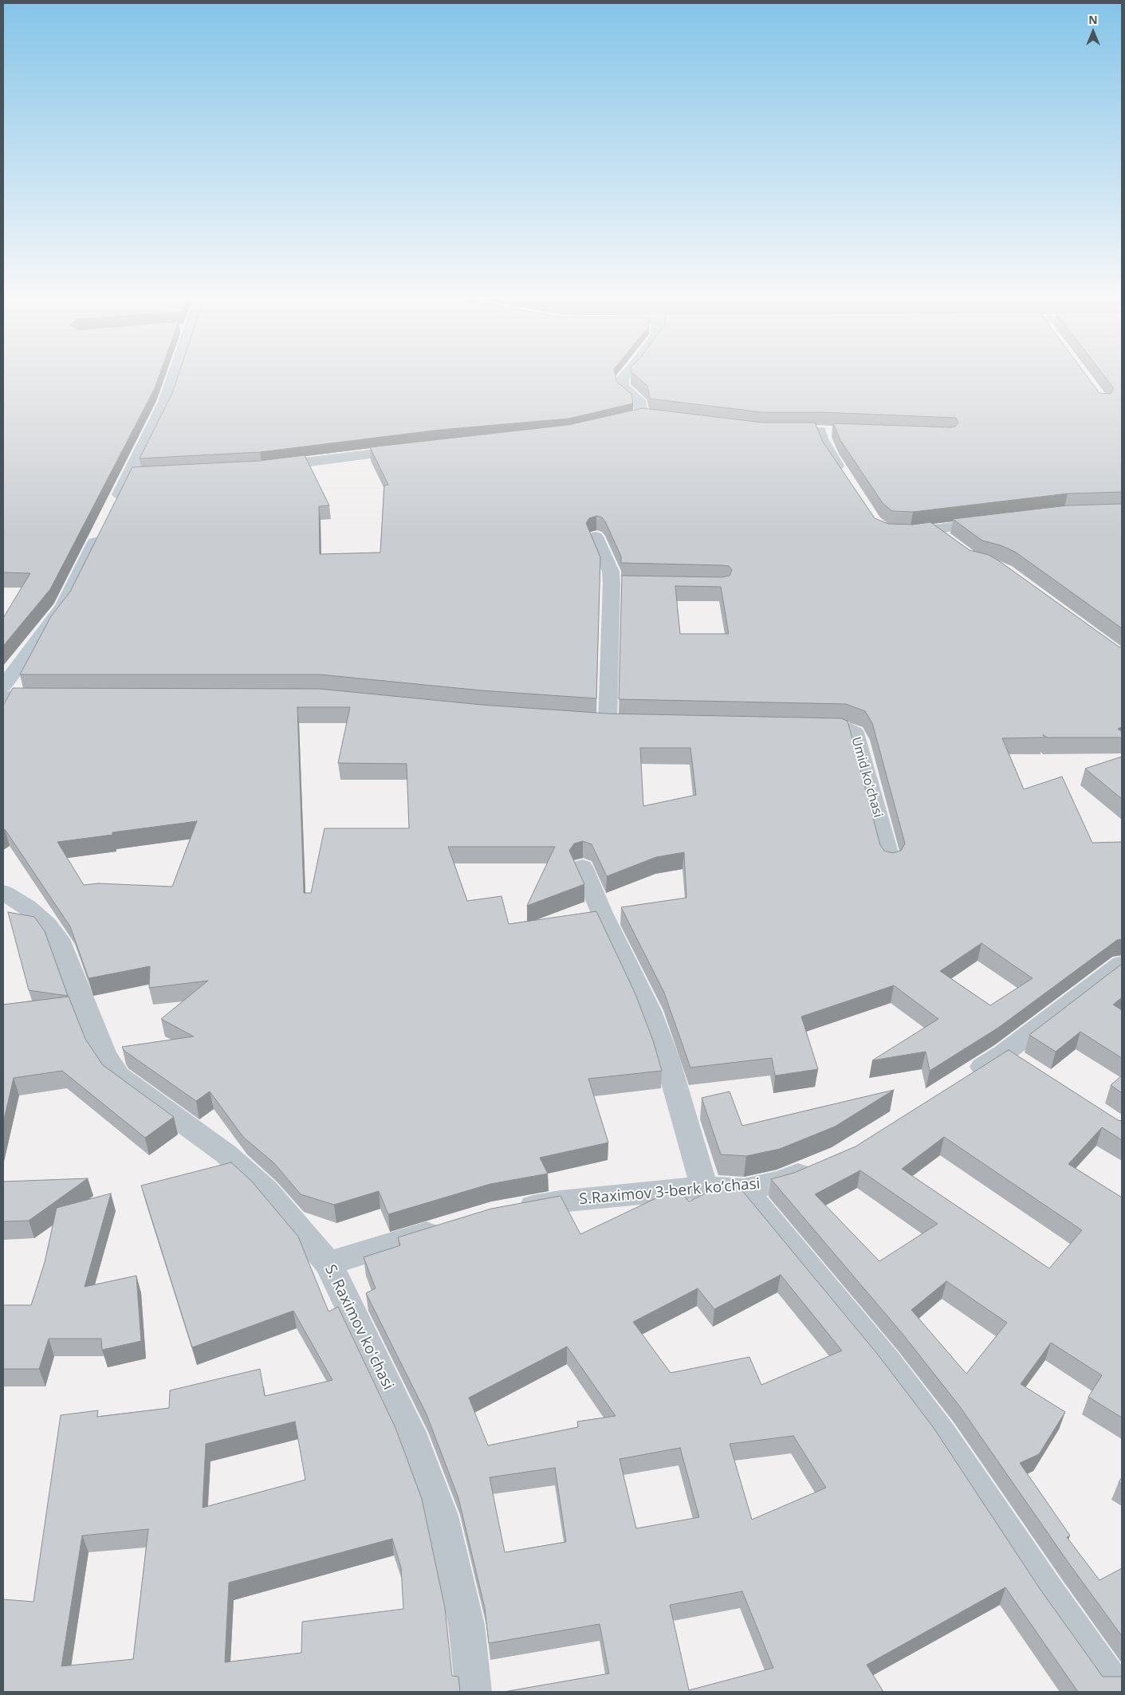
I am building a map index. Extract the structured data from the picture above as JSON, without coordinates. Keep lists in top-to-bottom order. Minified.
{"streets":{"street":["Umid koʻchasi","S.Raximov 3-berk koʼchasi","S. Raximov koʻchasi"]},"north":"top"}
